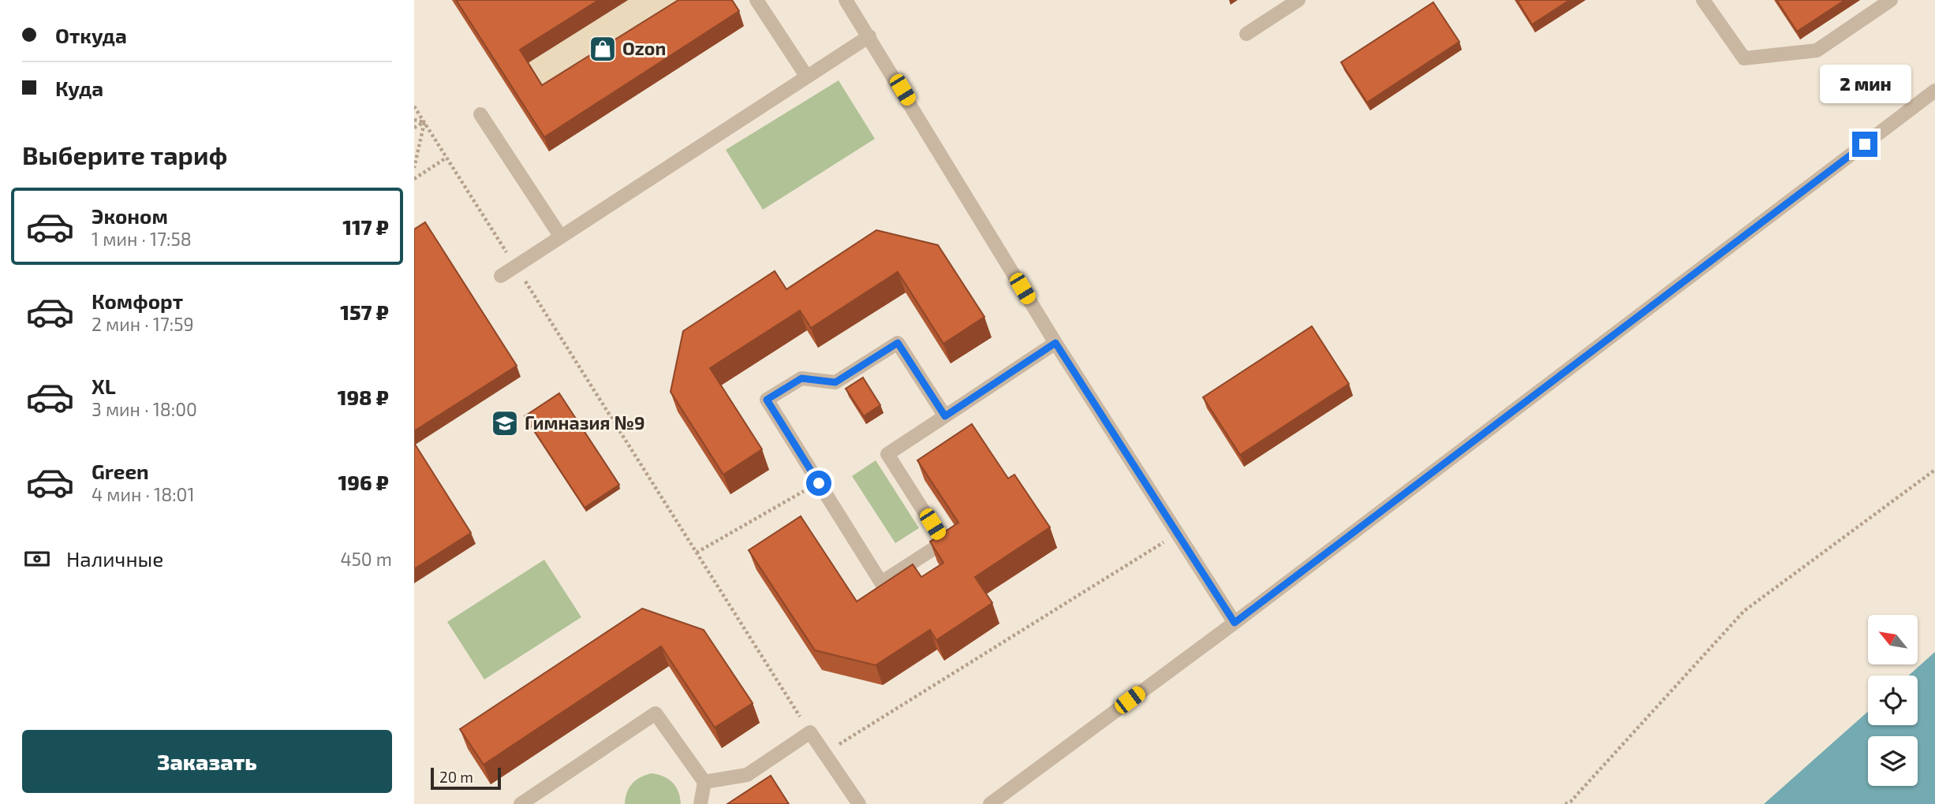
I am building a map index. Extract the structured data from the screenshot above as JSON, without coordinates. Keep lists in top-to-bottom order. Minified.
{"places":{"shop":["Ozon"],"school or university":["Гимназия №9"]},"scale_bar":"20 m","north":"top left","page":{"banner":["Откуда","Куда"],"bubble":"2 мин","heading":"Выберите тариф","list":[{"name":"Эконом","note":"1 мин · 17:58","value":"117 ₽"},{"name":"Комфорт","note":"2 мин · 17:59","value":"157 ₽"},{"name":"XL","note":"3 мин · 18:00","value":"198 ₽"},{"name":"Green","note":"4 мин · 18:01","value":"196 ₽"}],"pay":["Наличные","450 m"],"buttons":"Заказать","scale":"20 m"}}
